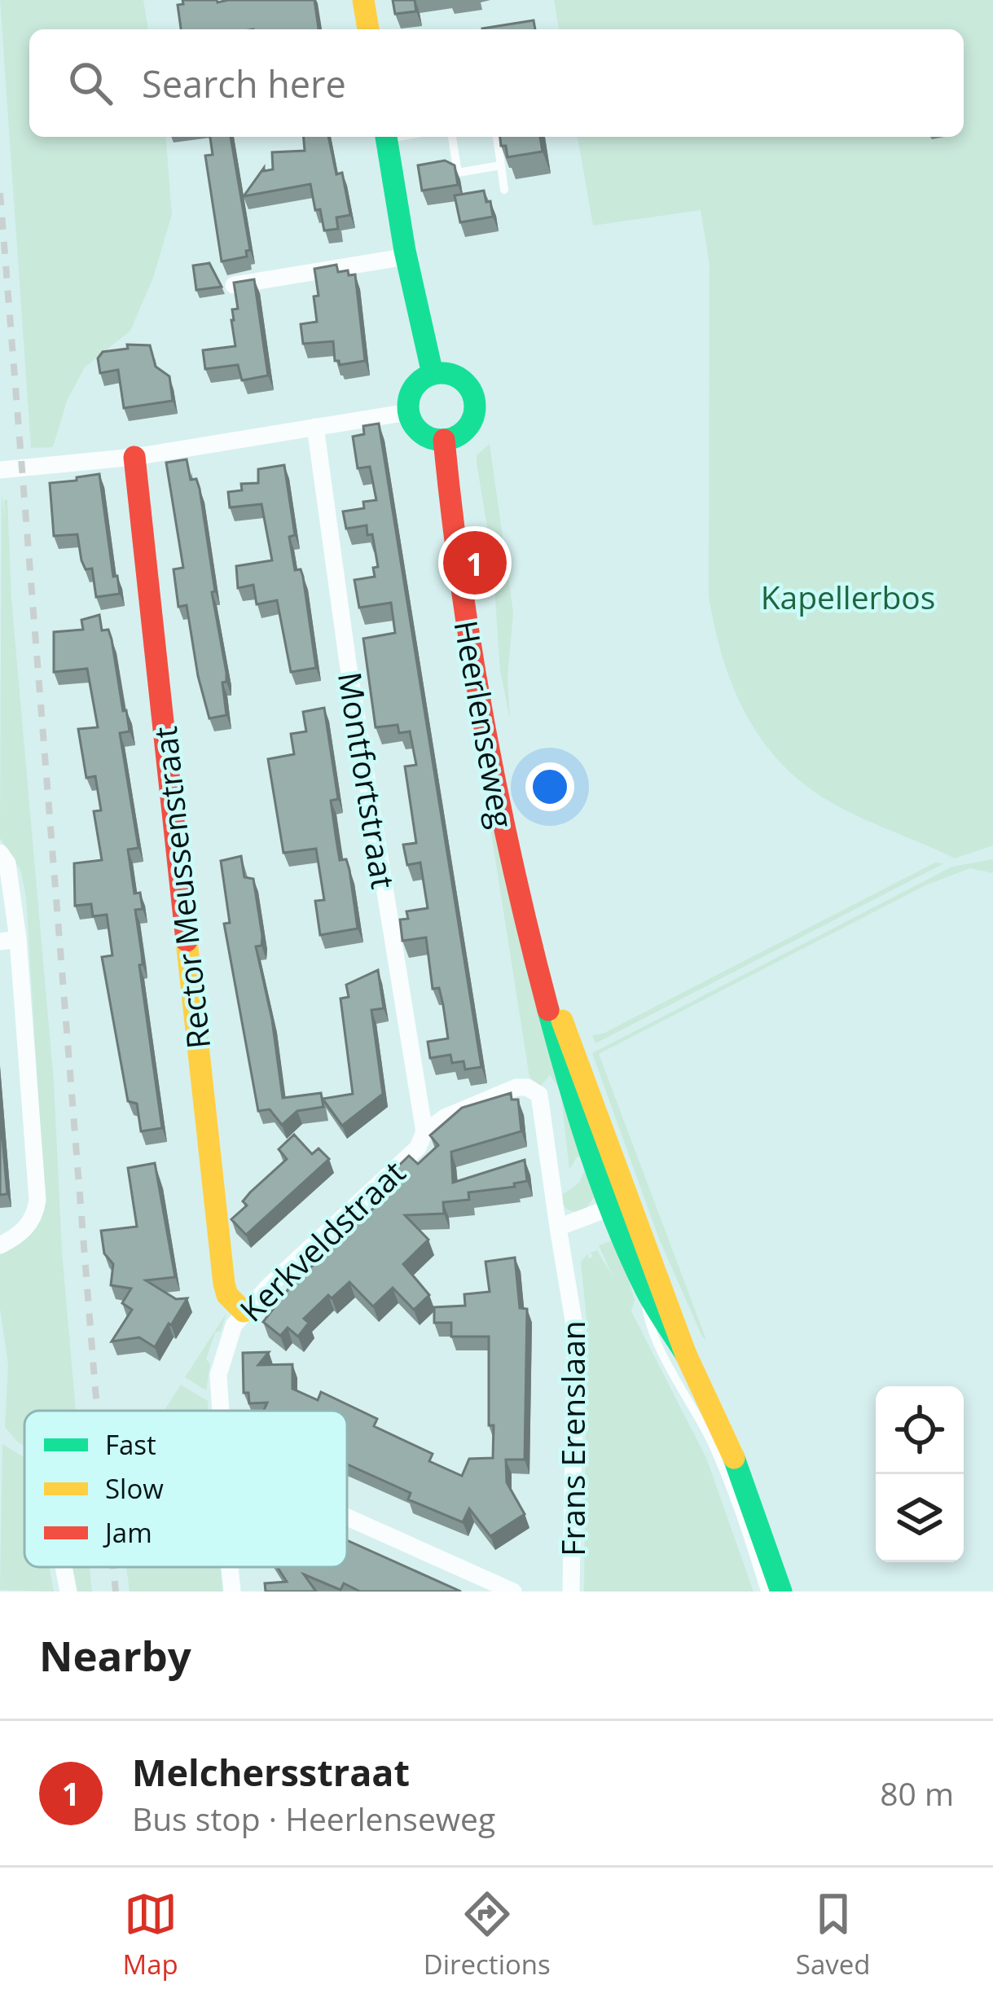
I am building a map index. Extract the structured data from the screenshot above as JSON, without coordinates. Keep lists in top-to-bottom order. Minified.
{"streets":{"main road":["Heerlenseweg","Rector Meussenstraat"],"street":["Montfortstraat","Kerkveldstraat","Frans Erenslaan"]},"crossings":[["Montfortstraat","Kerkveldstraat"],["Rector Meussenstraat","Kerkveldstraat"],["Kerkveldstraat","Frans Erenslaan"]],"parks":["Kapellerbos"],"legend":["Fast","Slow","Jam"],"page":{"search":"Search here","pins":"1","heading":"Nearby","list":[{"mark":"1","name":"Melchersstraat","note":"Bus stop · Heerlenseweg","value":"80 m"}],"nav":["Map","Directions","Saved"]}}
